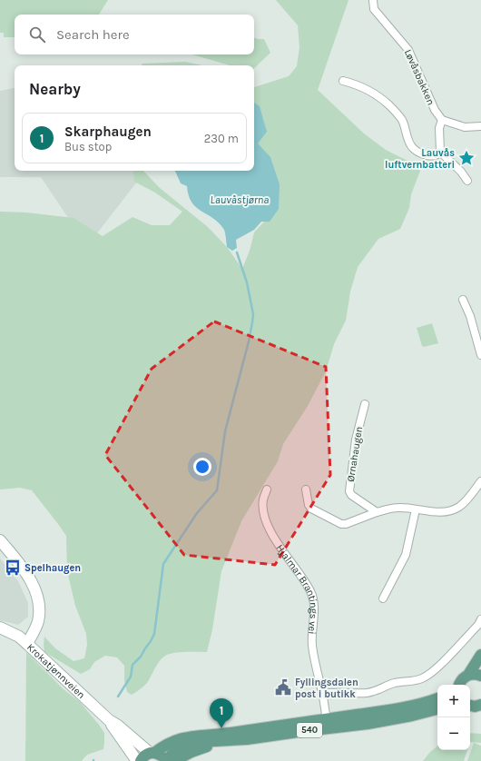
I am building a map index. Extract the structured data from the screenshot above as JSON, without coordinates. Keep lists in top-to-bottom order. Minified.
{"streets":{"main road":["Krokatjønnveien","540"],"street":["Løvåsbakken","Ørnahaugen","Hjalmar Brantings vei"]},"crossings":[["Hjalmar Brantings vei","540"],["Krokatjønnveien","540"]],"water":["Lauvåstjørna"],"places":{"place":["Lauvås luftvernbatteri"],"bus stop":["Spelhaugen"],"public building":["Fyllingsdalen post i butikk"]},"page":{"search":"Search here","heading":"Nearby","list":[{"mark":"1","name":"Skarphaugen","note":"Bus stop","value":"230 m"}],"map_buttons":["+","−"],"pins":"1"}}
